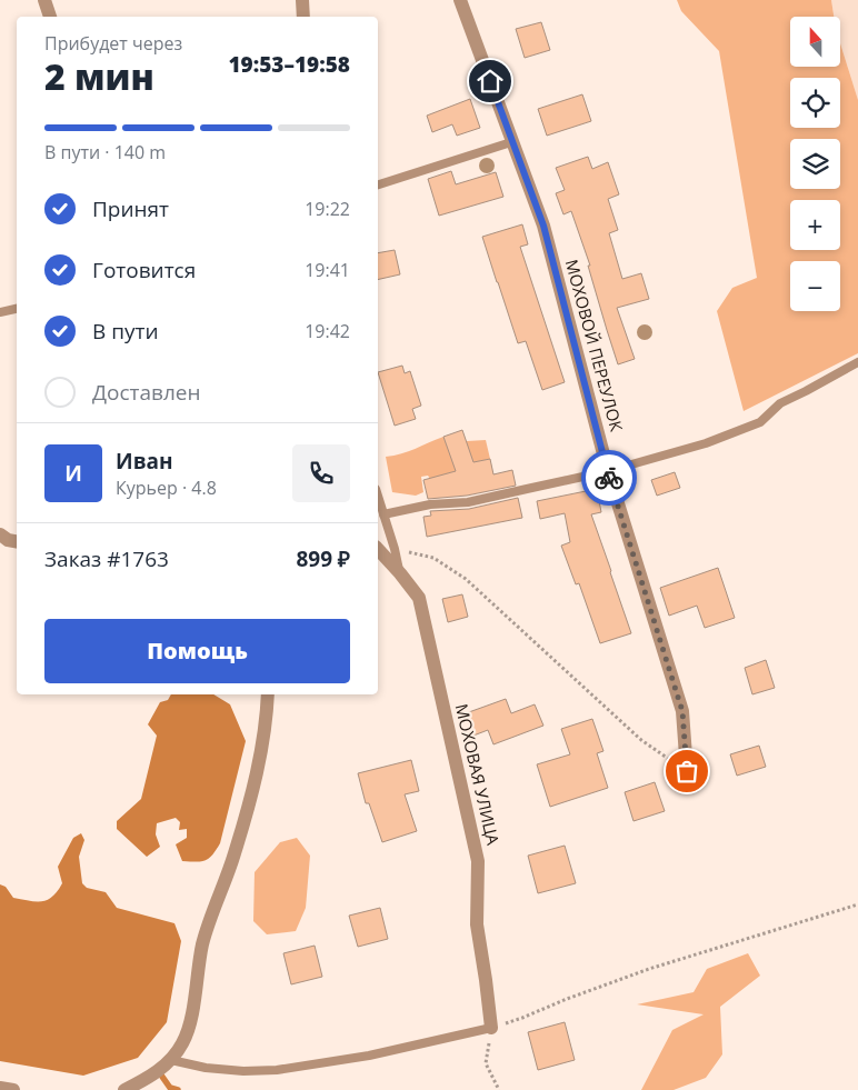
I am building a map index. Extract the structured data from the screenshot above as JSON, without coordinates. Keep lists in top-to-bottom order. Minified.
{"streets":{"street":["МОХОВОЙ ПЕРЕУЛОК","МОХОВАЯ УЛИЦА"]},"north":"top","page":{"map_buttons":["+","−"],"heading":["2 мин","Прибудет через","19:53–19:58"],"panel":["Иван","Курьер · 4.8","Заказ #1763","899 ₽"],"bar":"В пути · 140 m","list":[["Принят","19:22"],["Готовится","19:41"],["В пути","19:42"],"Доставлен"],"round":"И","buttons":"Помощь"}}
